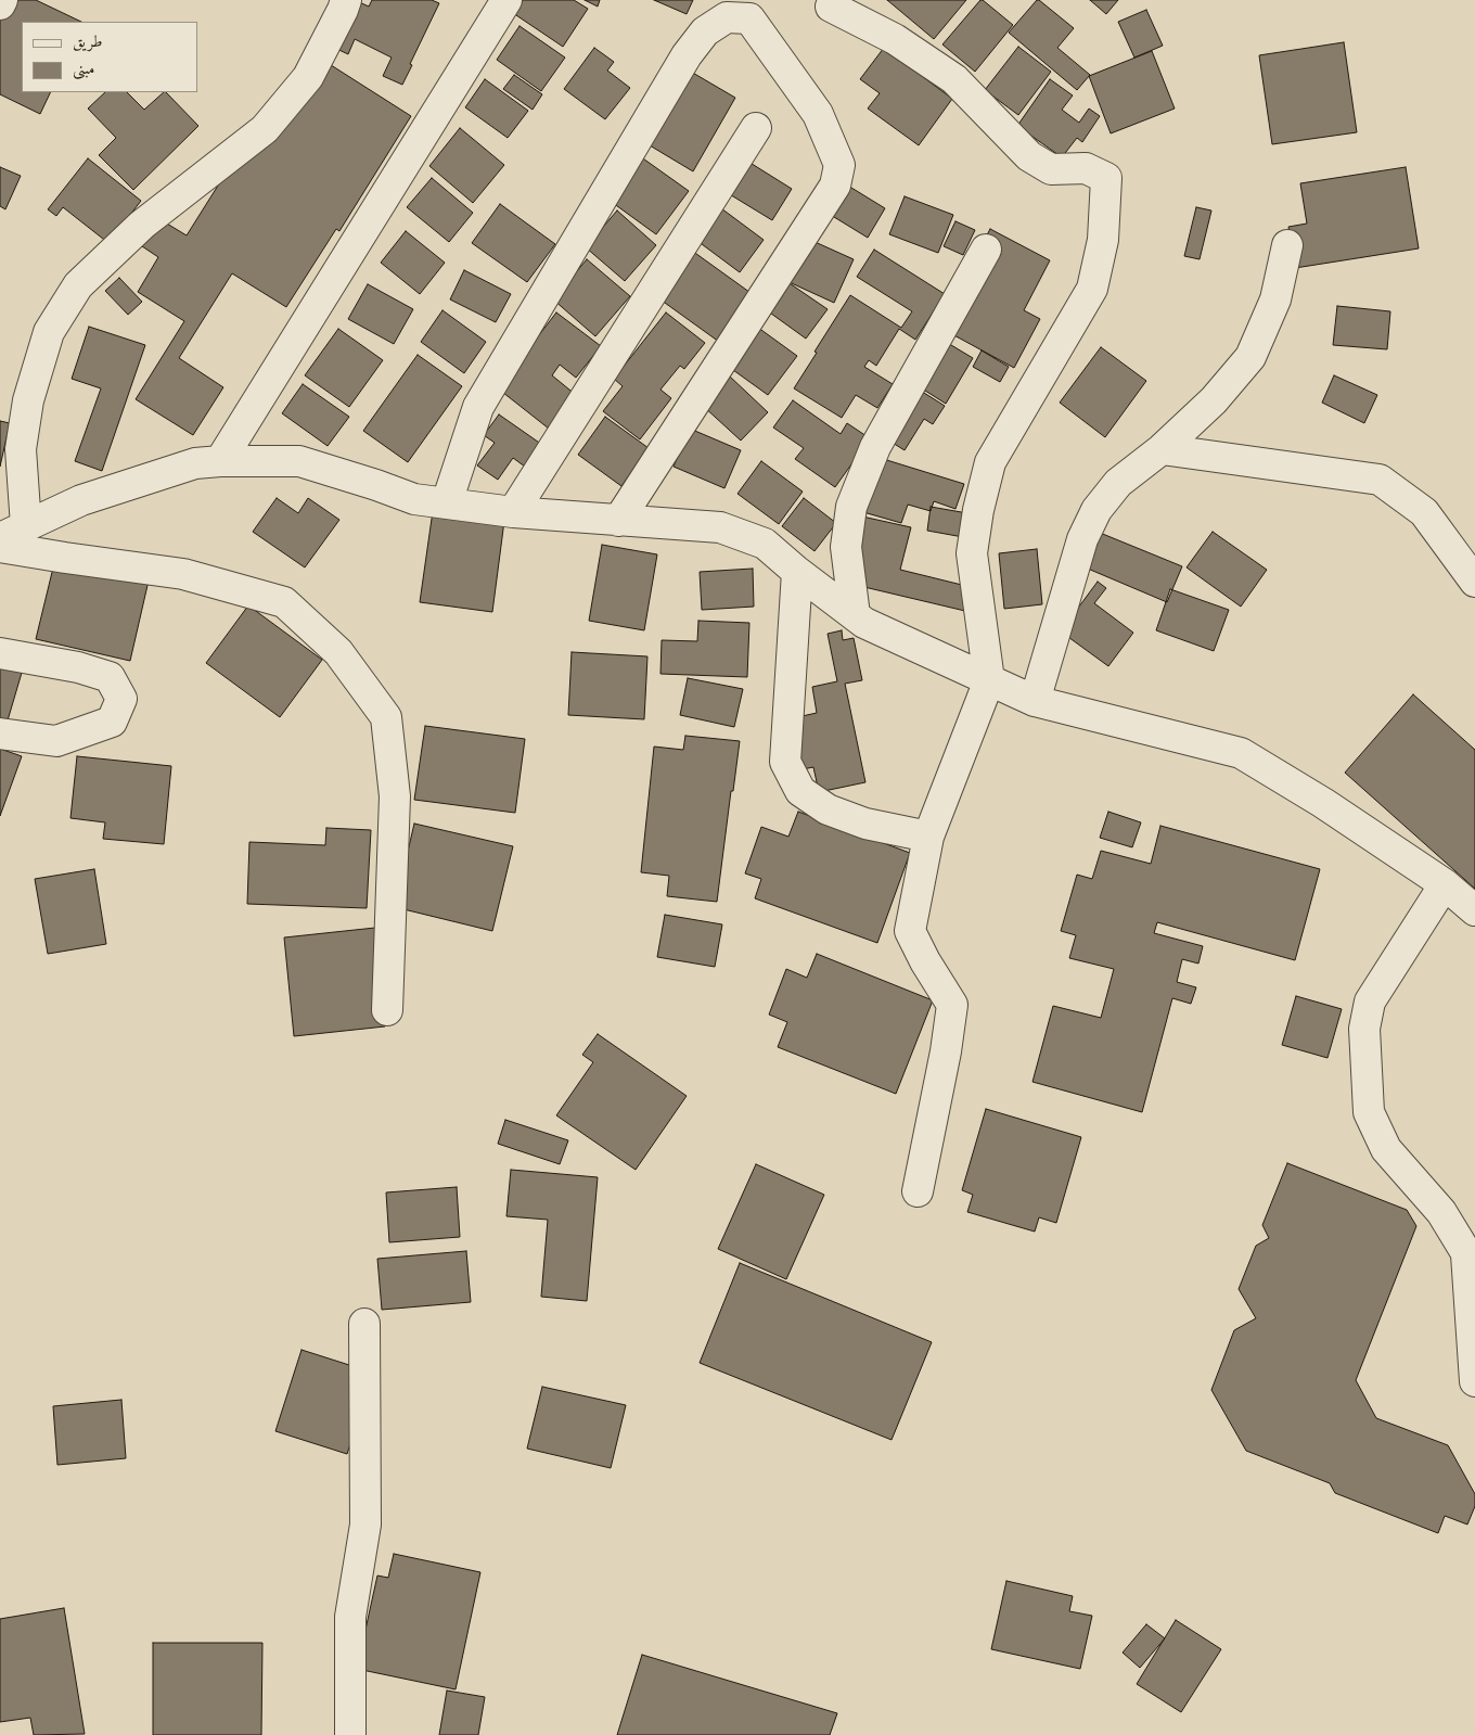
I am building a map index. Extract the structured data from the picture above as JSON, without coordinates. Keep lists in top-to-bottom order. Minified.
{"legend":["طريق","مبنى"]}
